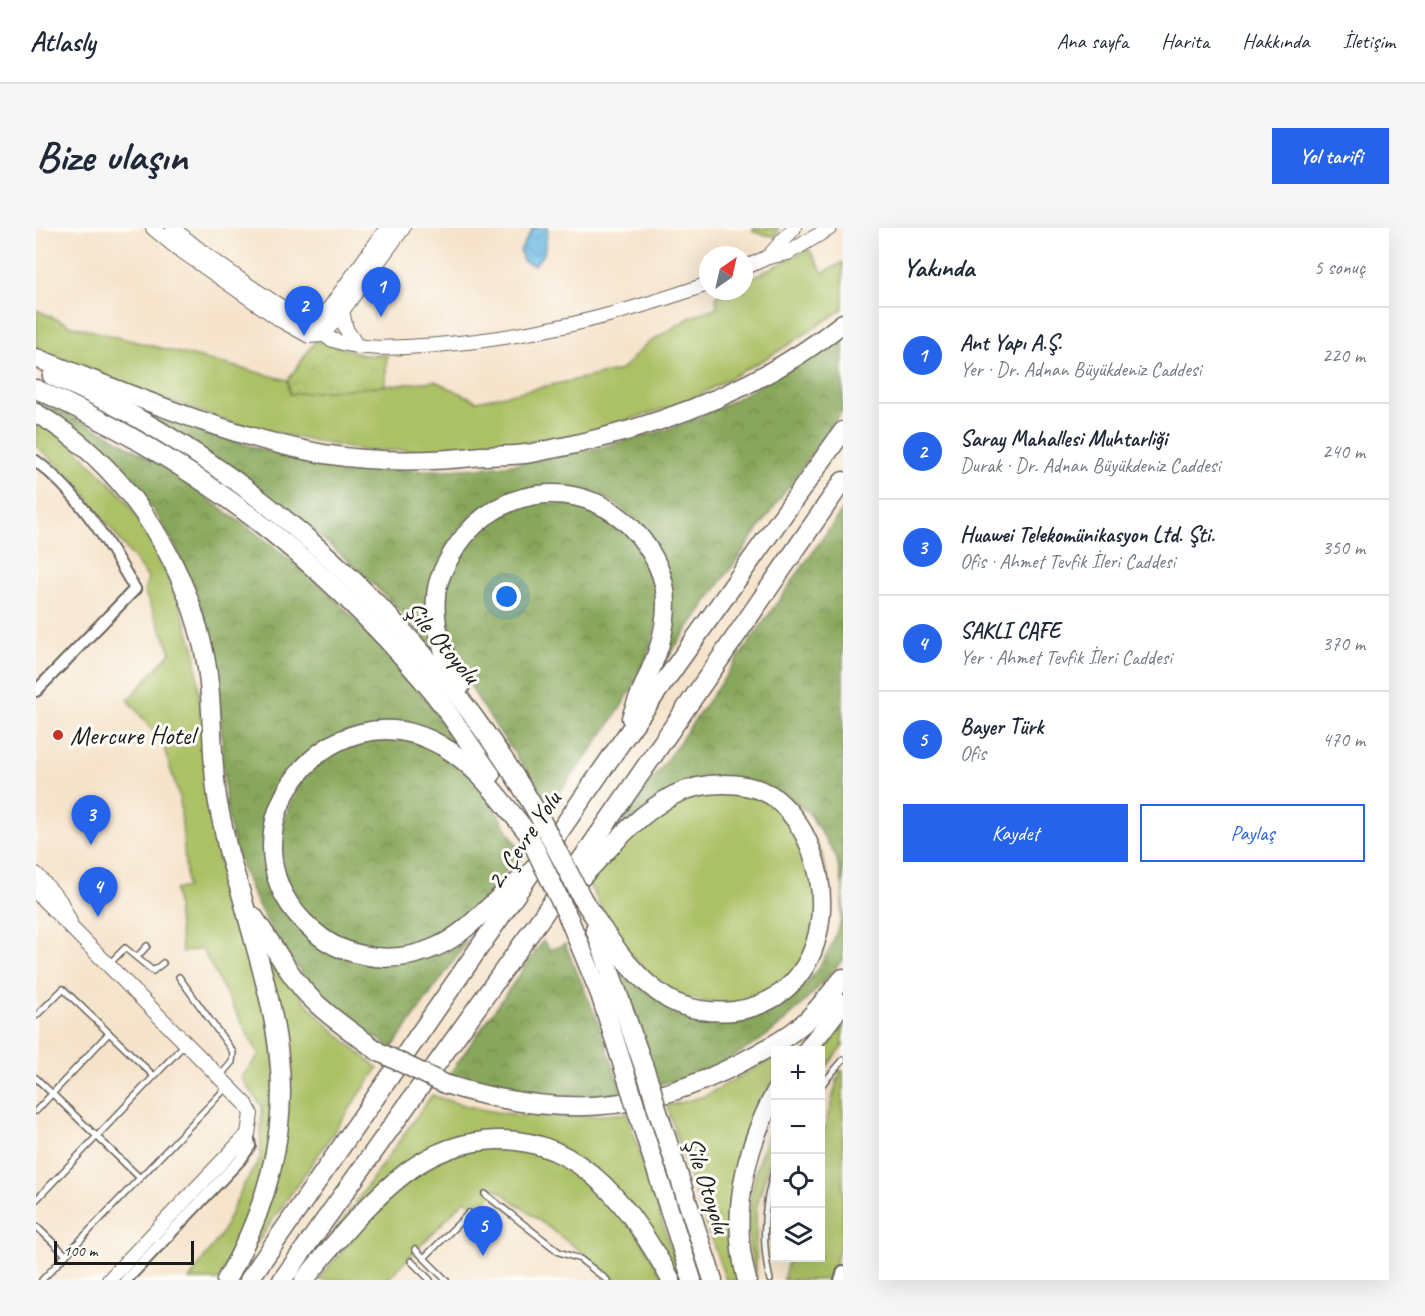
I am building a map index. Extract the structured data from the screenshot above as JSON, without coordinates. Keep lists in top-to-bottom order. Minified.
{"streets":{"highway":["Şile Otoyolu","2. Çevre Yolu"]},"places":["Mercure Hotel"],"scale_bar":"100 m","north":"top right","page":{"header":"Atlasly","nav":["Ana sayfa","Harita","Hakkında","İletişim"],"buttons":["Yol tarifi",["Kaydet","Paylaş"]],"title":"Bize ulaşın","heading":["Yakında","5 sonuç"],"pins":["1","2","3","4","5"],"list":[{"mark":"1","name":"Ant Yapı A.Ş.","note":"Yer · Dr. Adnan Büyükdeniz Caddesi","value":"220 m"},{"mark":"2","name":"Saray Mahallesi Muhtarliği","note":"Durak · Dr. Adnan Büyükdeniz Caddesi","value":"240 m"},{"mark":"3","name":"Huawei Telekomünikasyon Ltd. Şti.","note":"Ofis · Ahmet Tevfik İleri Caddesi","value":"350 m"},{"mark":"4","name":"SAKLI CAFE","note":"Yer · Ahmet Tevfik İleri Caddesi","value":"370 m"},{"mark":"5","name":"Bayer Türk","note":"Ofis","value":"470 m"}],"map_buttons":["+","−"],"scale":"100 m"}}
